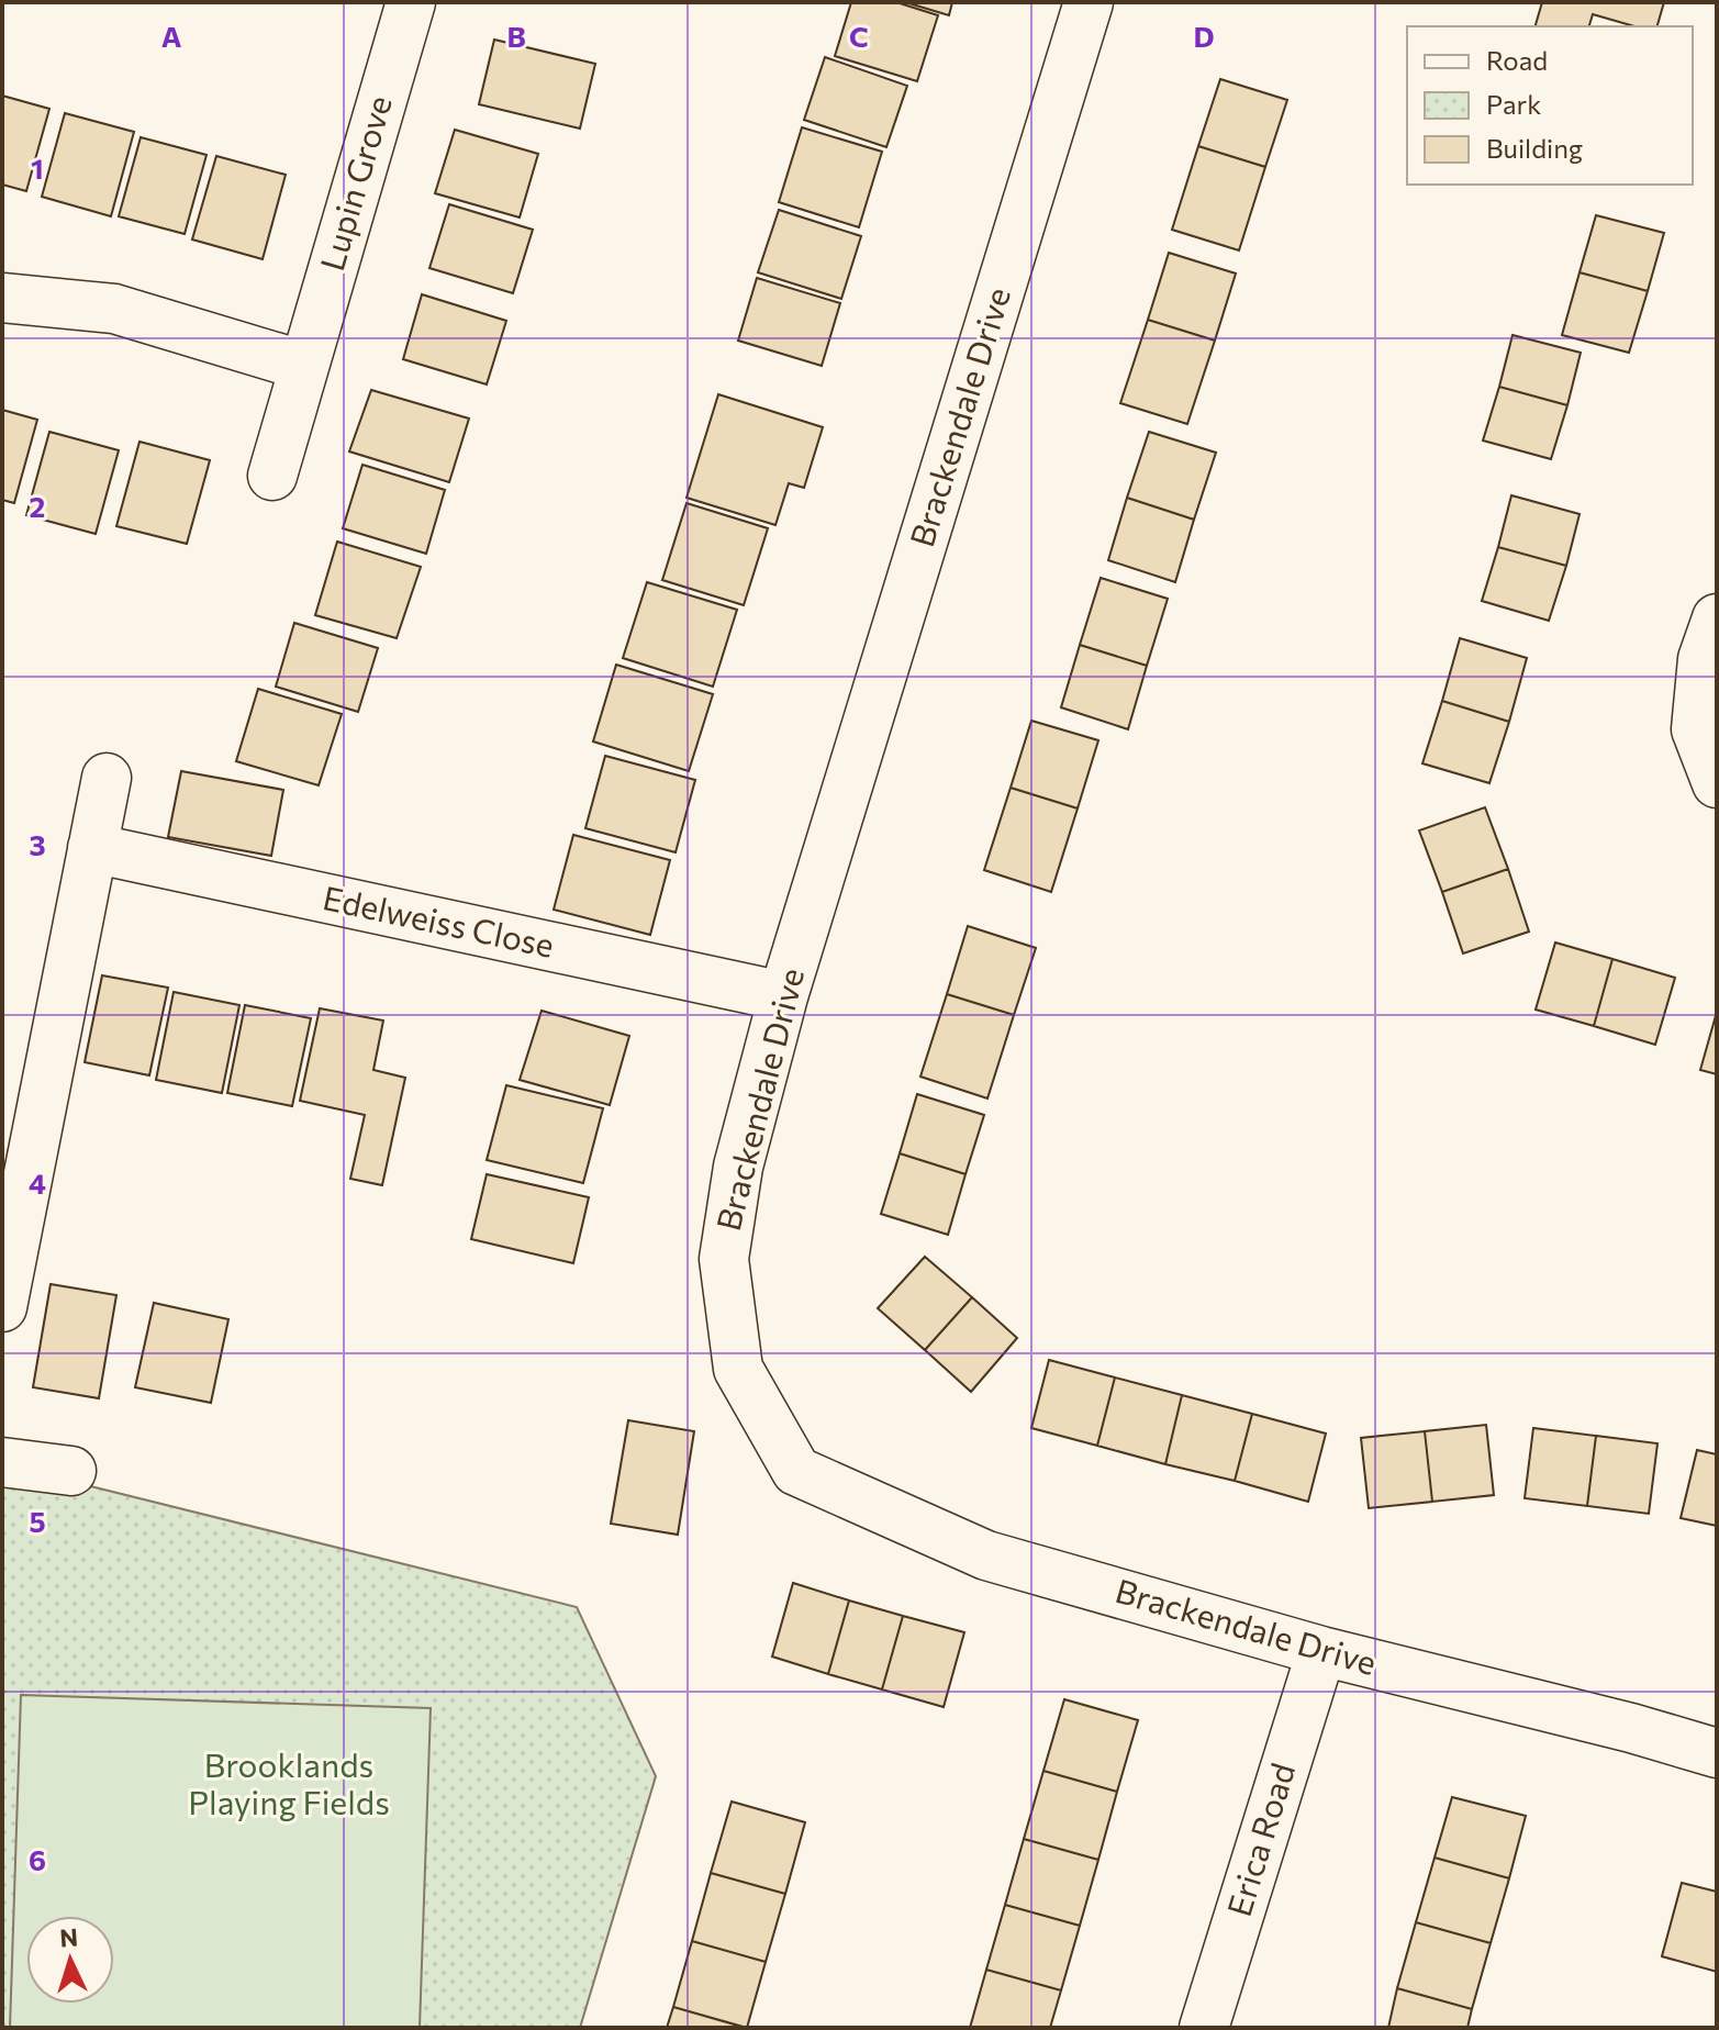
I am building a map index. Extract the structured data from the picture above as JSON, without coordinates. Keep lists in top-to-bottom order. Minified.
{"streets":{"street":["Lupin Grove","Brackendale Drive","Edelweiss Close","Erica Road"]},"crossings":[["Brackendale Drive","Edelweiss Close"],["Brackendale Drive","Erica Road"]],"parks":["Brooklands Playing Fields"],"legend":["Road","Park","Building"],"north":"top","grid":{"columns":["A","B","C","D"],"rows":["1","2","3","4","5","6"]}}
